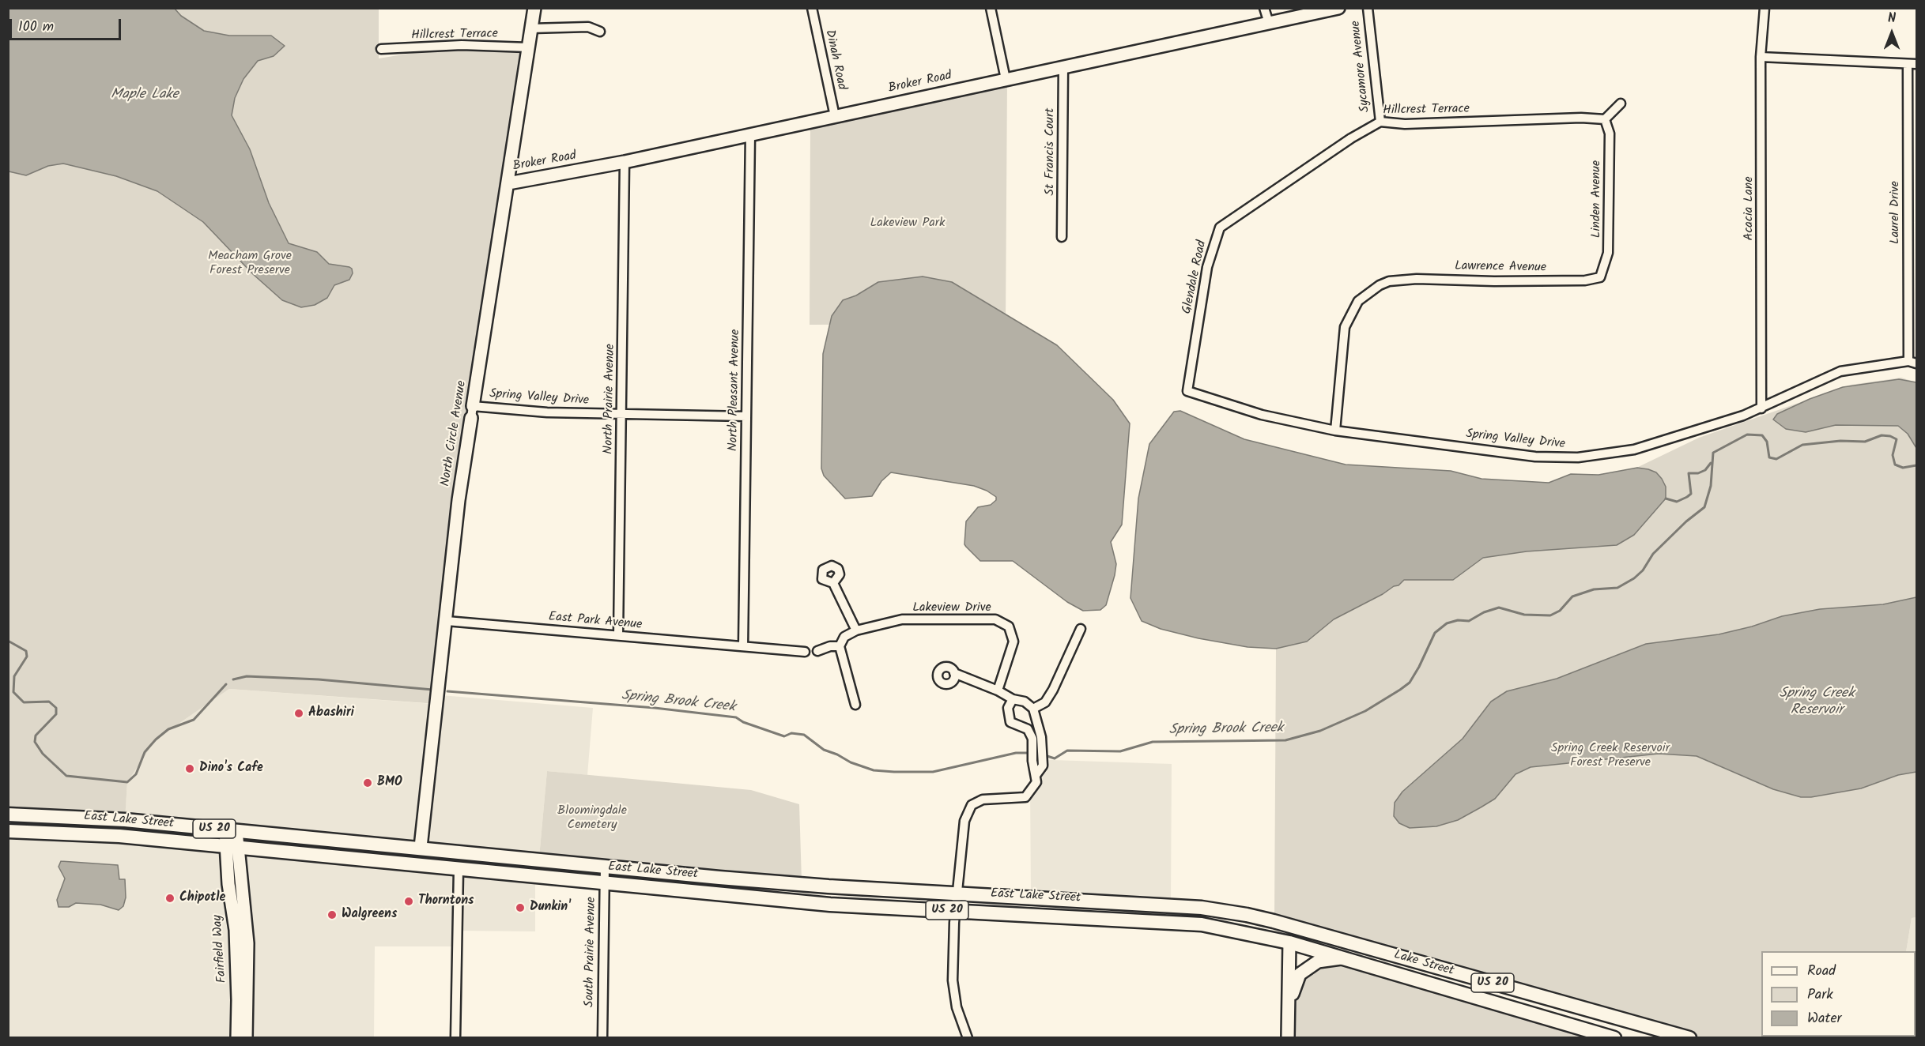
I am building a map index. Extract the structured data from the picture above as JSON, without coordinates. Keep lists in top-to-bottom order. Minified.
{"streets":{"main road":["East Lake Street","US 20","Lake Street"],"street":["Hillcrest Terrace","Dinah Road","Sycamore Avenue","Broker Road","St Francis Court","Linden Avenue","Acacia Lane","Laurel Drive","Lawrence Avenue","Glendale Road","North Pleasant Avenue","Spring Valley Drive","North Prairie Avenue","North Circle Avenue","Lakeview Drive","East Park Avenue","Fairfield Way","South Prairie Avenue"]},"crossings":[["Hillcrest Terrace","Sycamore Avenue"],["Hillcrest Terrace","Linden Avenue"],["Hillcrest Terrace","Glendale Road"],["Hillcrest Terrace","North Circle Avenue"],["Dinah Road","Broker Road"],["Broker Road","St Francis Court"],["Broker Road","North Pleasant Avenue"],["Broker Road","North Prairie Avenue"],["Broker Road","North Circle Avenue"],["Linden Avenue","Lawrence Avenue"],["Acacia Lane","Spring Valley Drive"],["Laurel Drive","Spring Valley Drive"],["Lawrence Avenue","Spring Valley Drive"],["Glendale Road","Spring Valley Drive"],["North Pleasant Avenue","Spring Valley Drive"],["North Pleasant Avenue","East Park Avenue"],["Spring Valley Drive","North Prairie Avenue"],["Spring Valley Drive","North Circle Avenue"],["North Prairie Avenue","East Park Avenue"],["North Circle Avenue","East Park Avenue"],["North Circle Avenue","East Lake Street"],["East Lake Street","Fairfield Way"],["East Lake Street","South Prairie Avenue"],["East Lake Street","Lake Street"]],"water":["Maple Lake","Spring Creek Reservoir","Spring Brook Creek"],"parks":["Lakeview Park","Meacham Grove Forest Preserve","Spring Creek Reservoir Forest Preserve","Bloomingdale Cemetery"],"places":["Abashiri","Dino's Cafe","BMO","Chipotle","Thorntons","Dunkin'","Walgreens"],"legend":["Road","Park","Water"],"scale_bar":"100 m","north":"top"}
